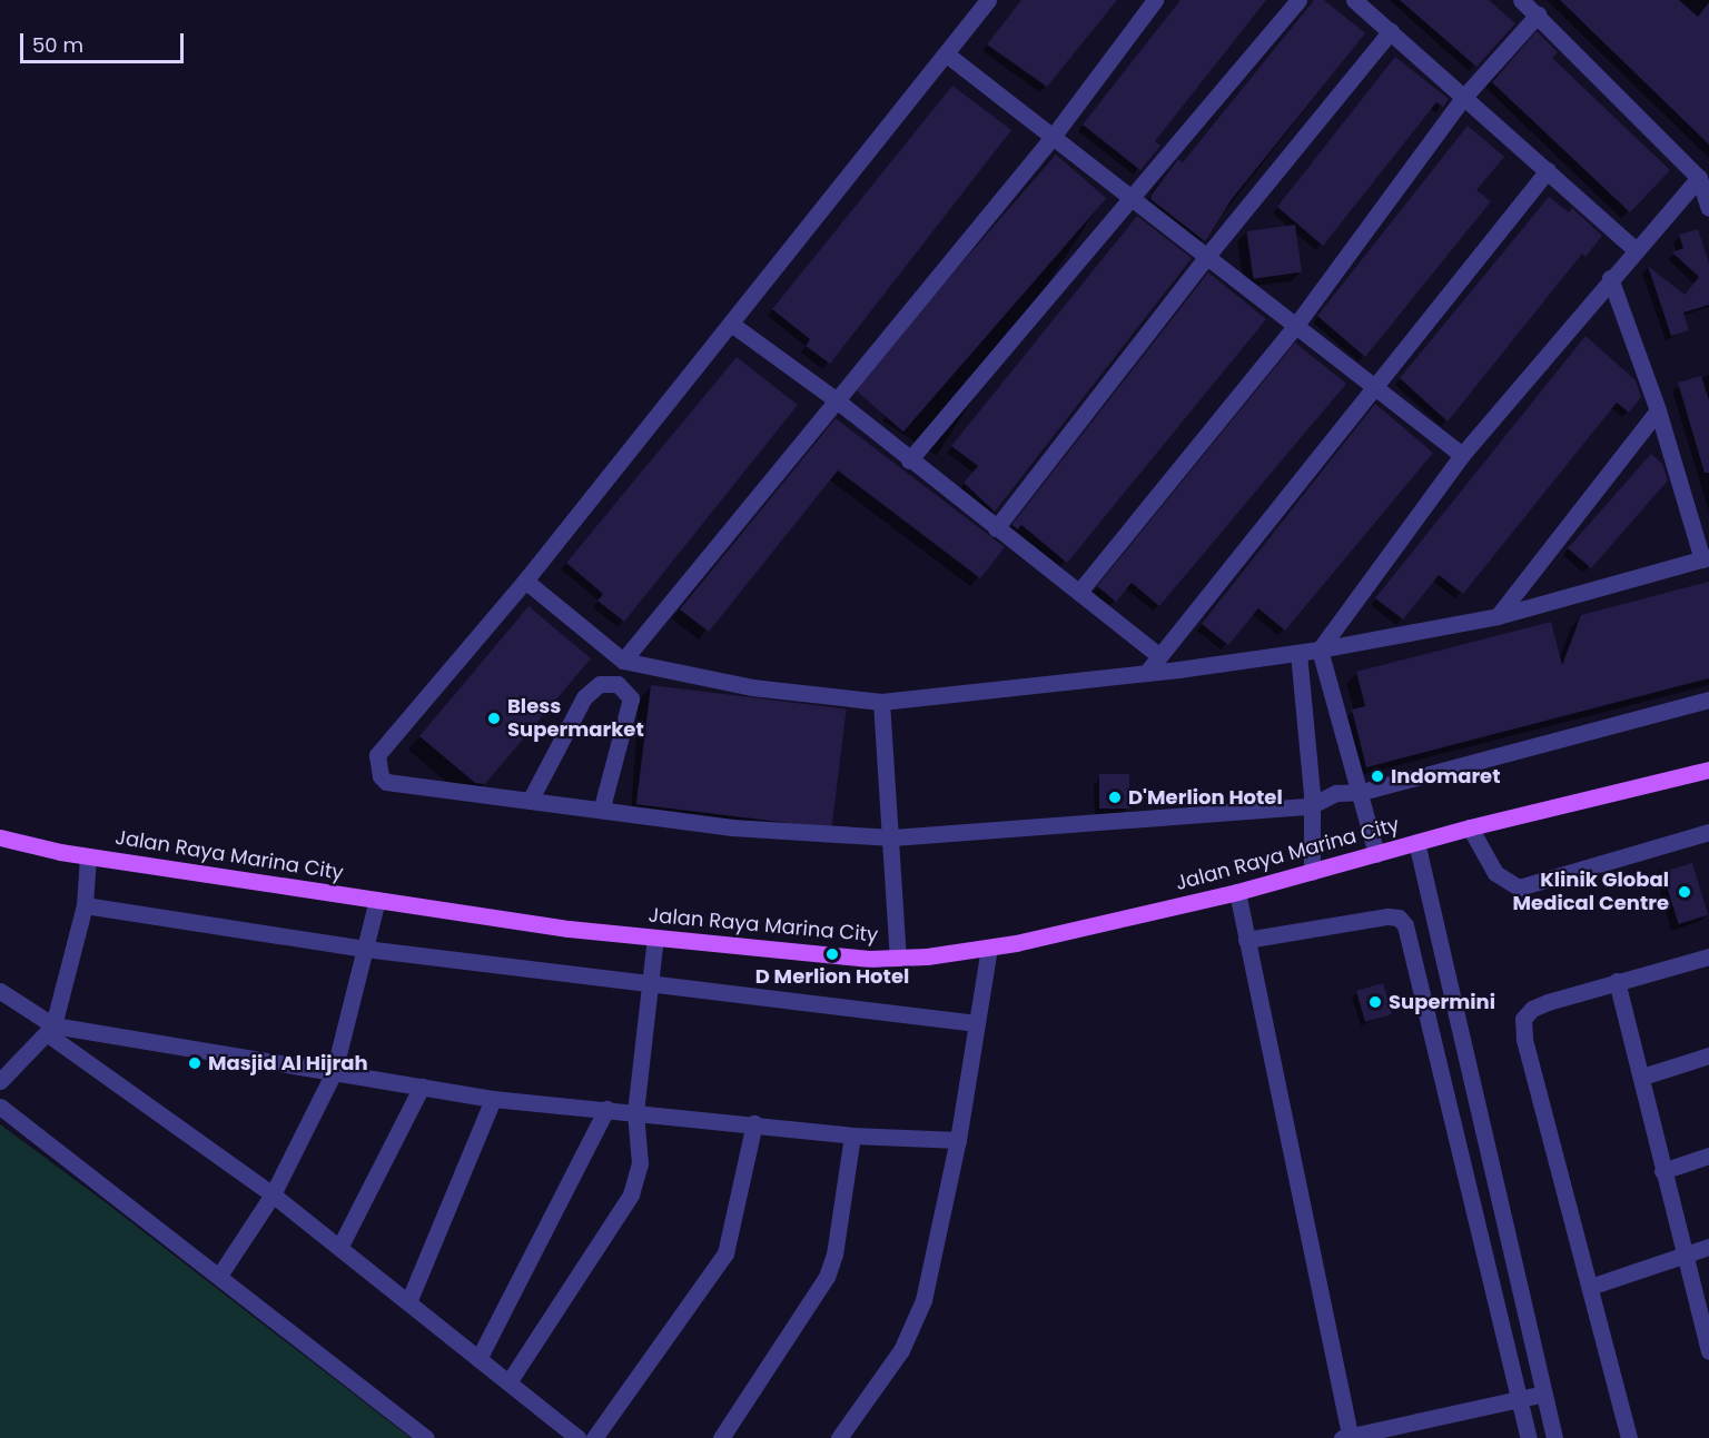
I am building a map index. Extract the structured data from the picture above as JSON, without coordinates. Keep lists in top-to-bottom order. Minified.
{"streets":{"main road":["Jalan Raya Marina City"]},"places":["Bless Supermarket","Indomaret","D'Merlion Hotel","Klinik Global Medical Centre","D Merlion Hotel","Supermini","Masjid Al Hijrah"],"scale_bar":"50 m"}
